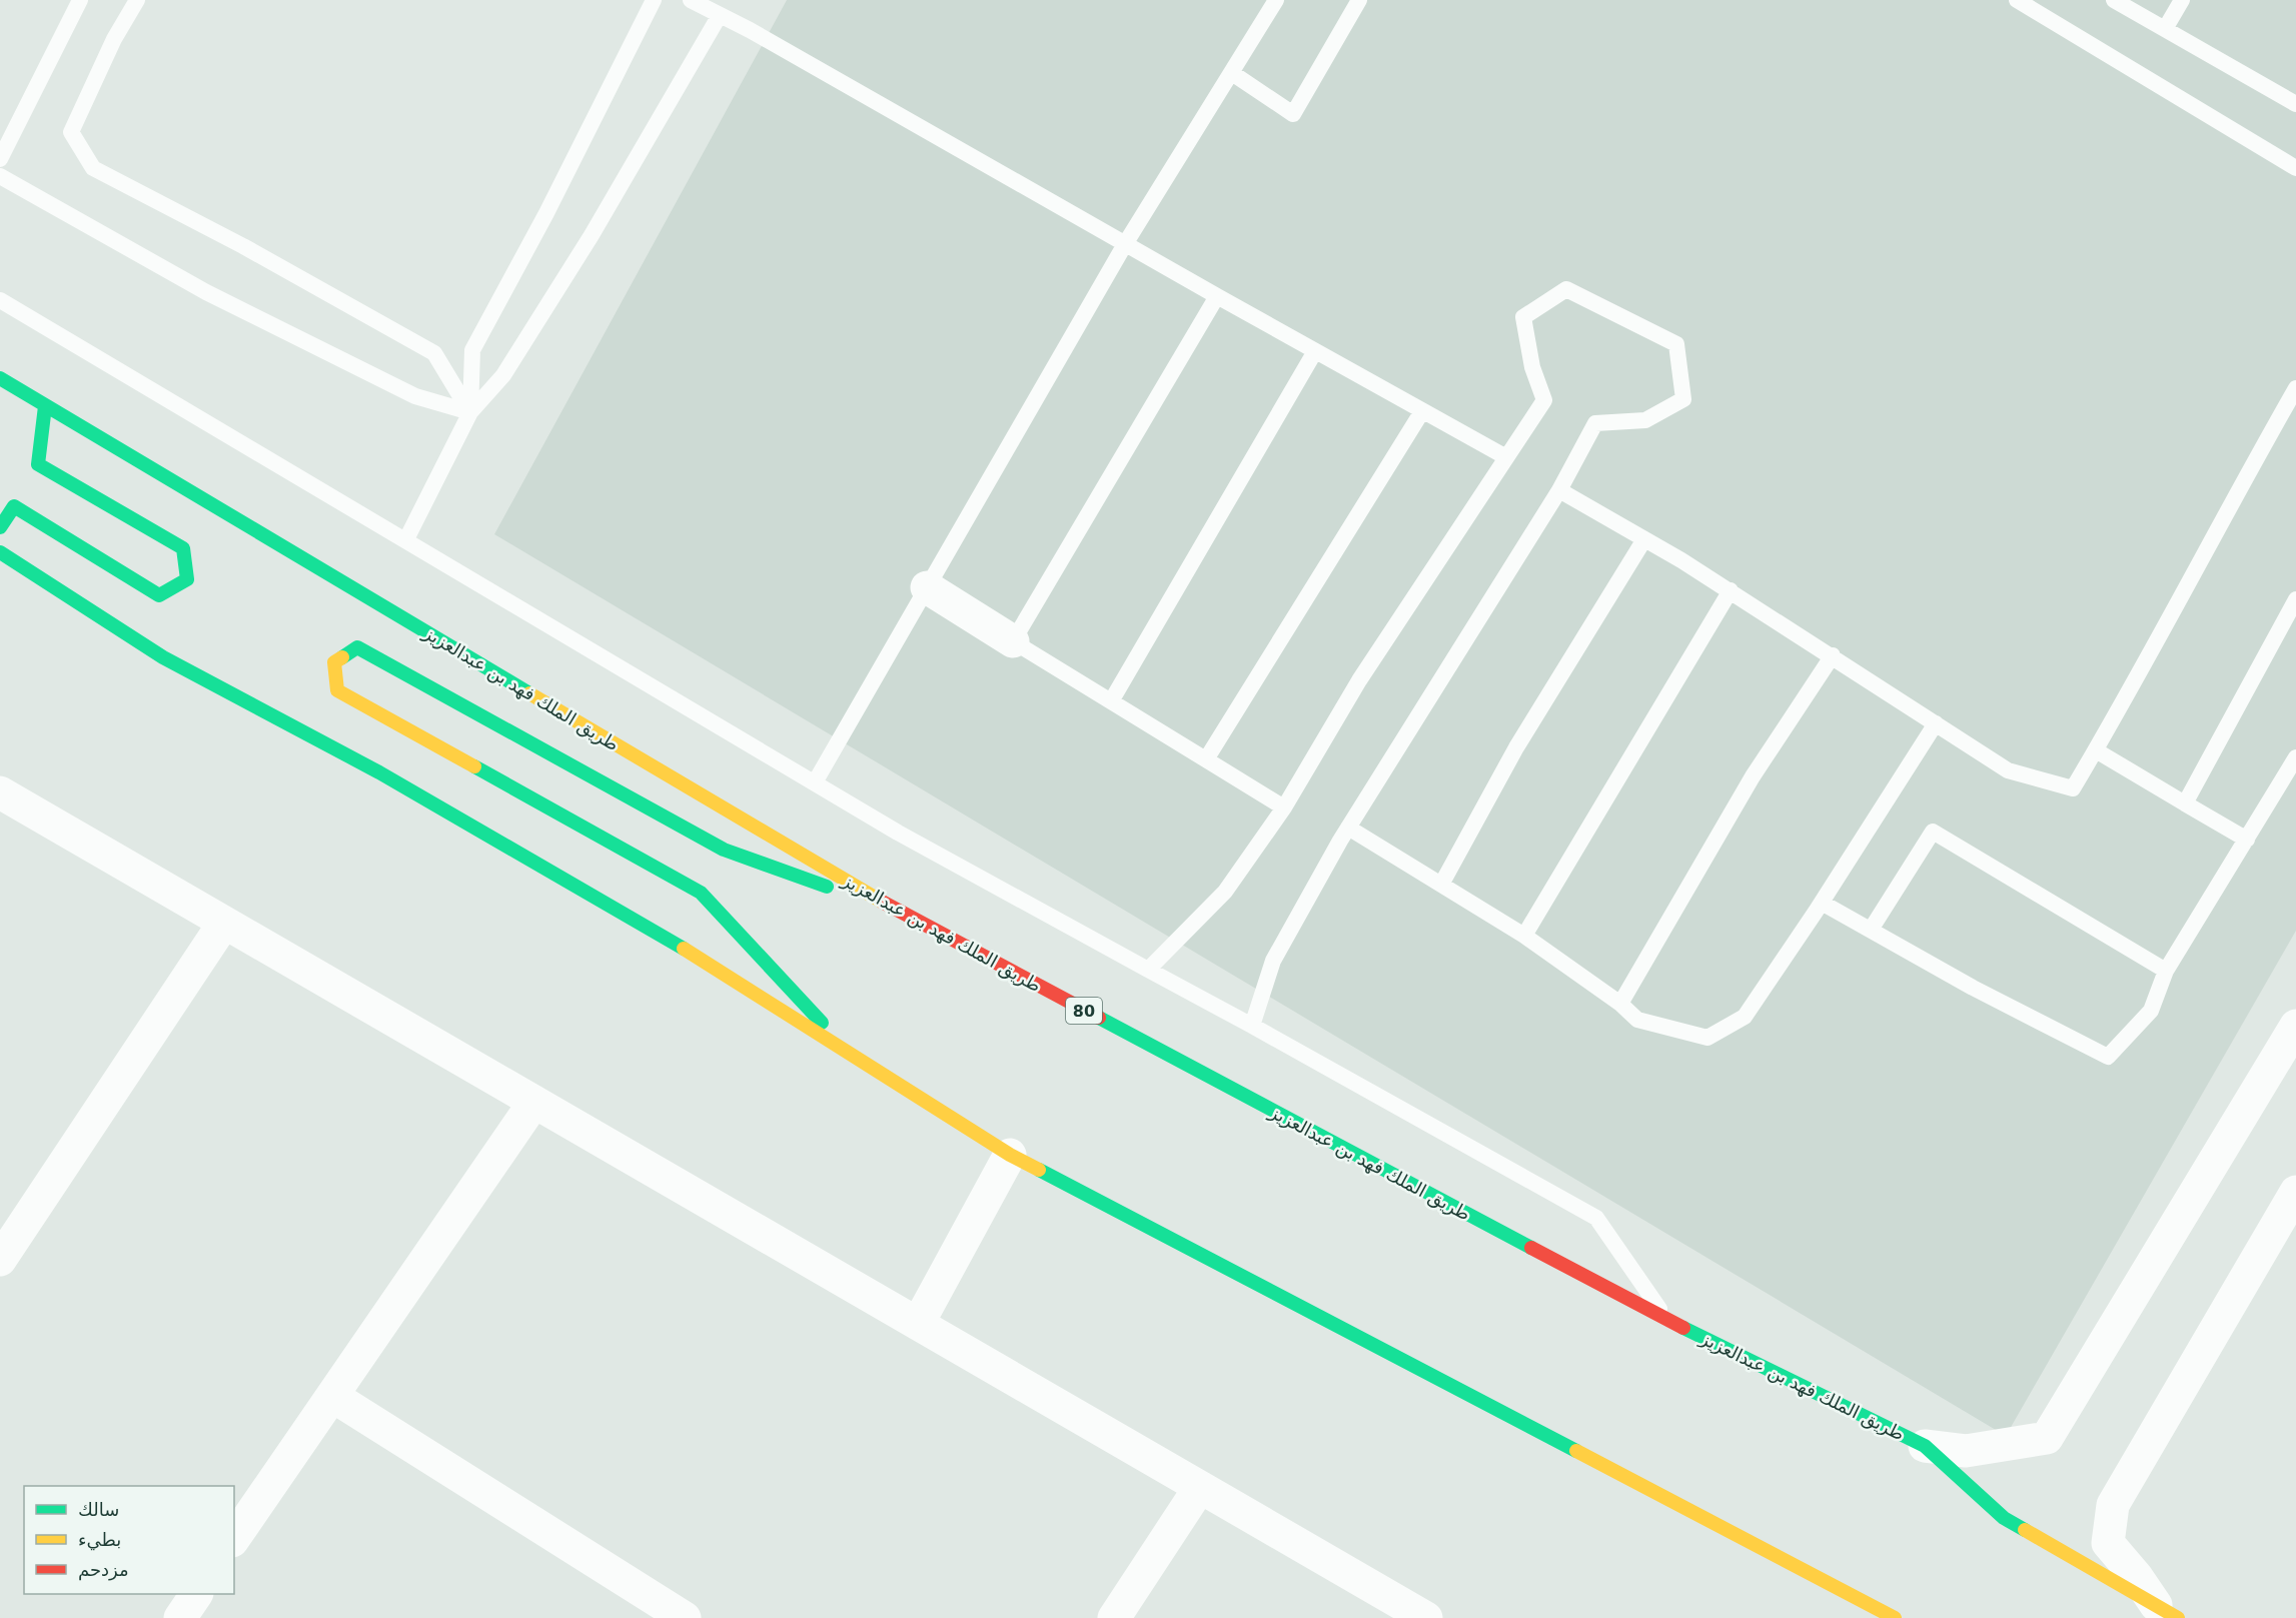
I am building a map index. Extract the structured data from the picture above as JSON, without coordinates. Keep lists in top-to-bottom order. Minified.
{"streets":{"highway":["طريق الملك فهد بن عبدالعزيز","80"]},"legend":["سالك","بطيء","مزدحم"]}
